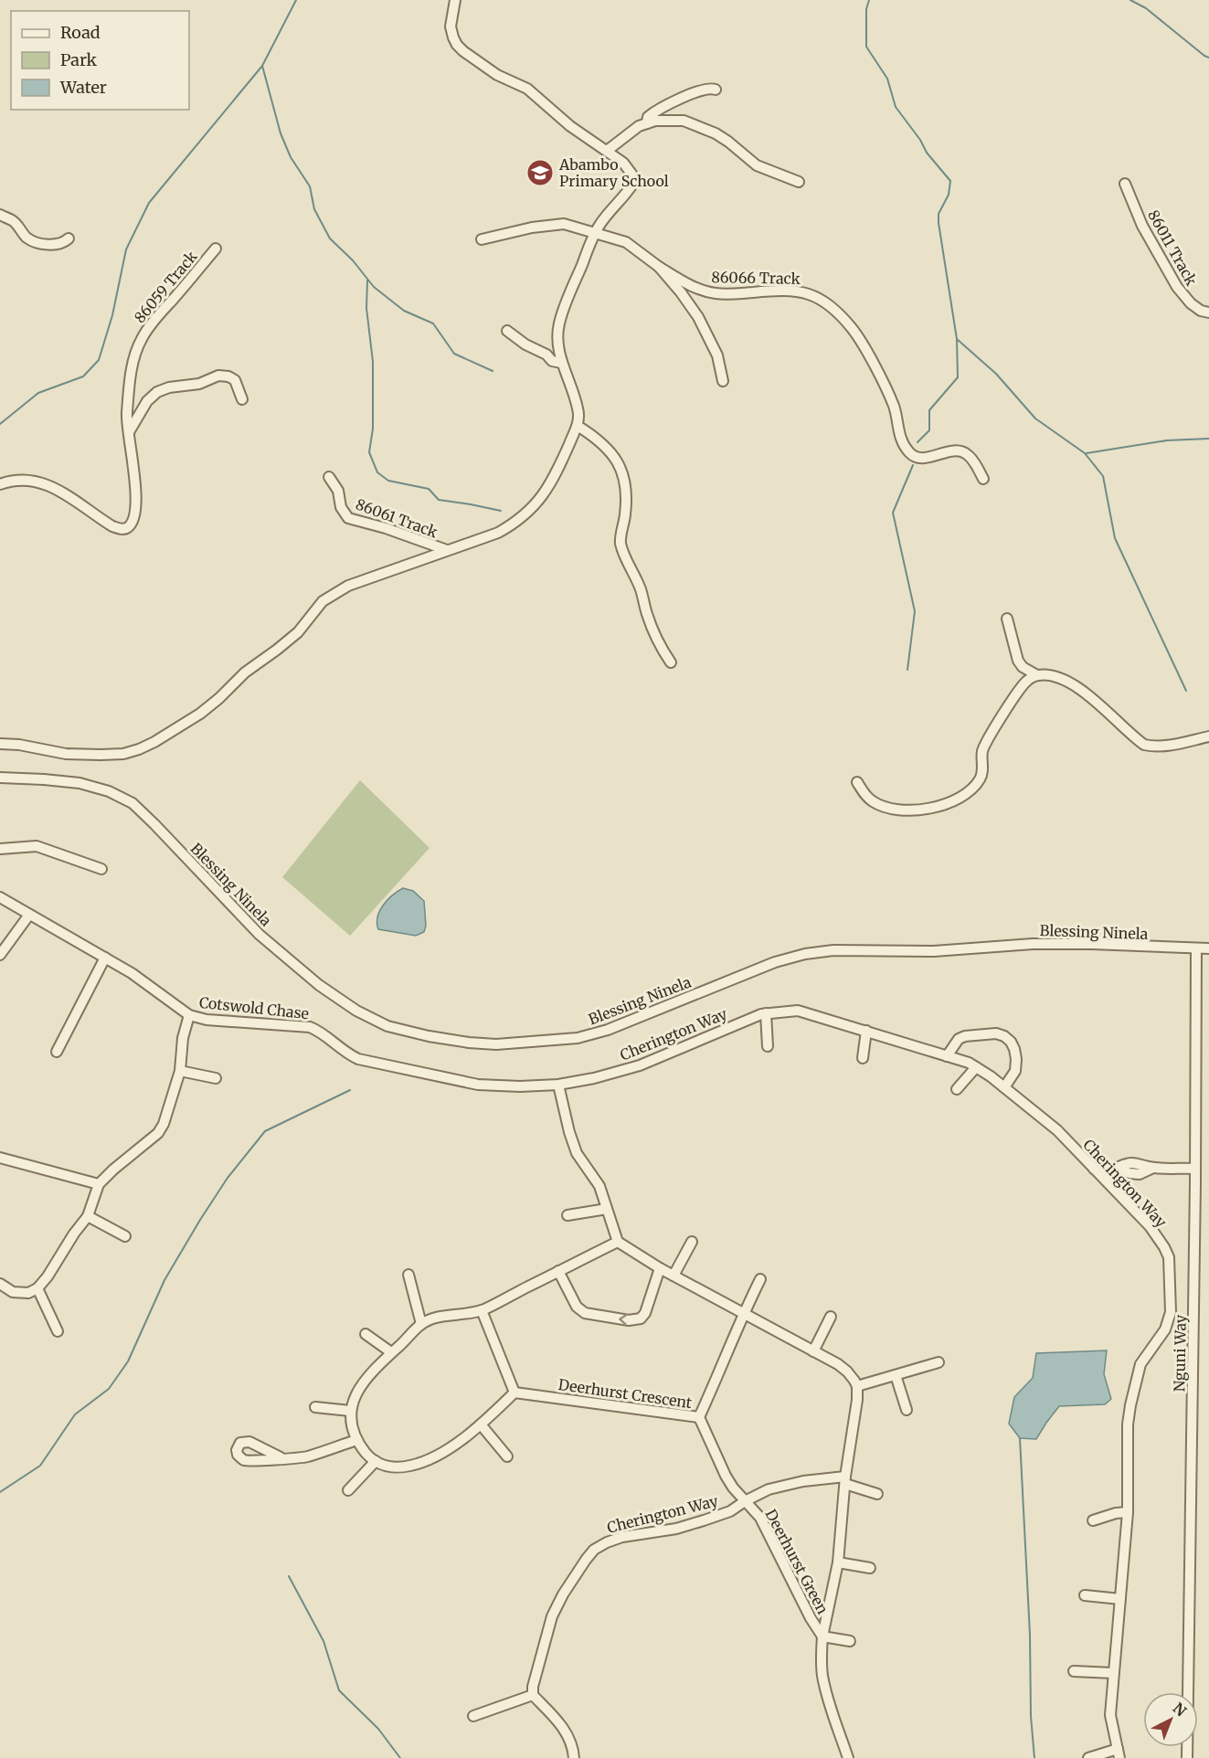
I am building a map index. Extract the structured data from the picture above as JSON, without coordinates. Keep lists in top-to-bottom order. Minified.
{"streets":{"street":["86011 Track","86066 Track","86059 Track","86061 Track","Blessing Ninela","Cotswold Chase","Cherington Way","Nguni Way","Deerhurst Crescent","Deerhurst Green"]},"crossings":[["Blessing Ninela","Nguni Way"],["Cotswold Chase","Cherington Way"],["Cherington Way","Deerhurst Green"],["Deerhurst Crescent","Deerhurst Green"]],"places":{"school or university":["Abambo Primary School"]},"legend":["Road","Park","Water"],"north":"top right"}
